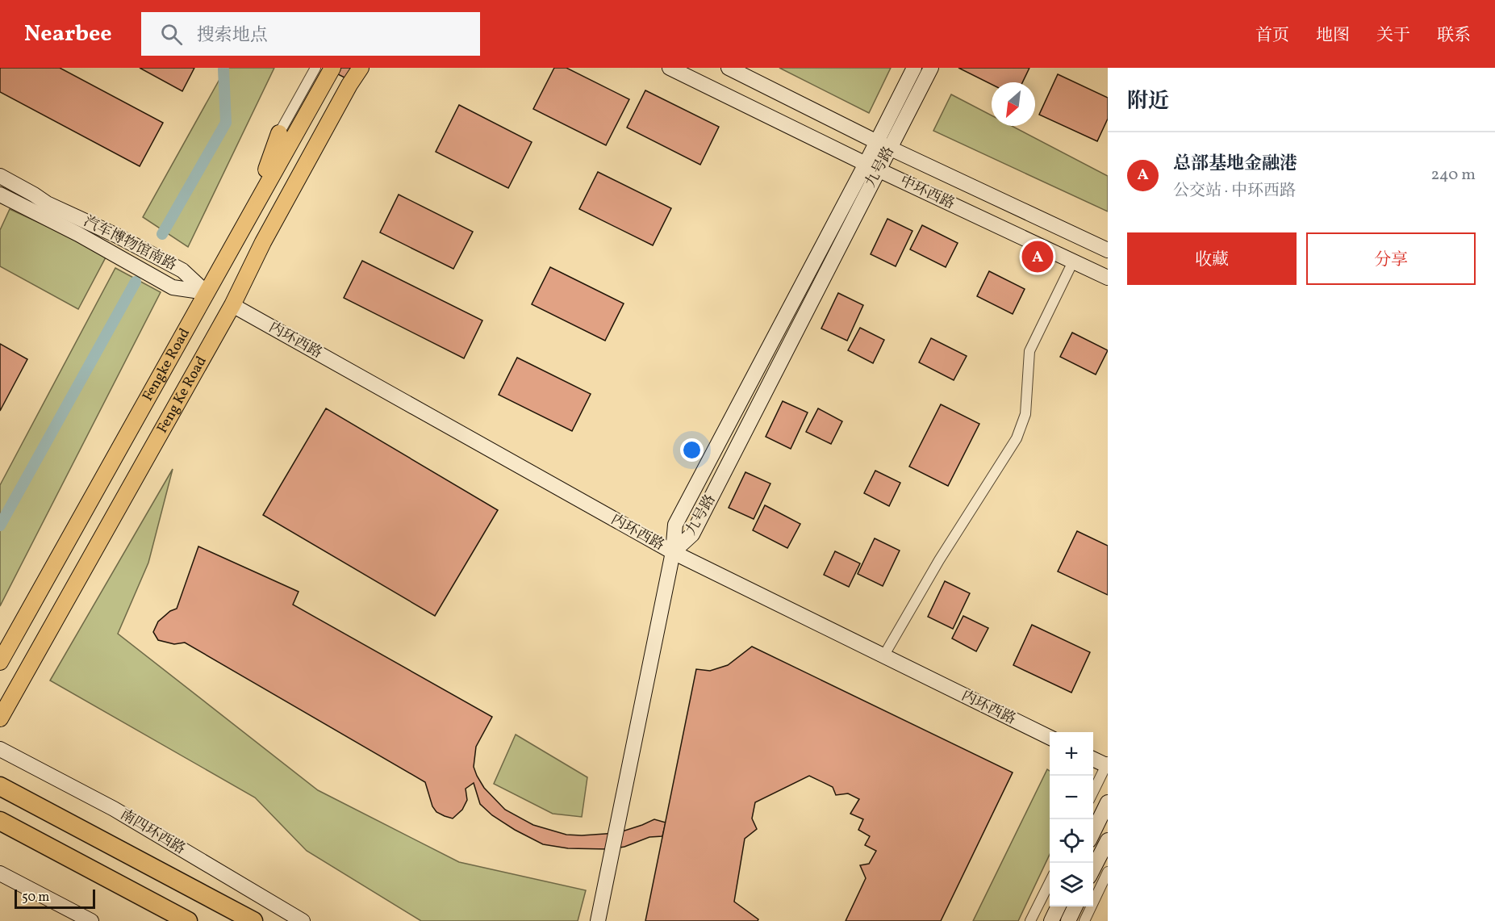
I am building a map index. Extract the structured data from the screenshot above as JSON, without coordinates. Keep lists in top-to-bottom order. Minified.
{"streets":{"main road":["Fengke Road","Feng Ke Road"],"street":["九号路","中环西路","汽车博物馆南路","内环西路","南四环西路"]},"crossings":[["九号路","中环西路"],["九号路","内环西路"],["汽车博物馆南路","Fengke Road"],["内环西路","Feng Ke Road"]],"scale_bar":"50 m","north":"bottom left","page":{"header":"Nearbee","search":"搜索地点","nav":["首页","地图","关于","联系"],"heading":"附近","list":[{"mark":"A","name":"总部基地金融港","note":"公交站 · 中环西路","value":"240 m"}],"buttons":["收藏","分享"],"pins":"A","map_buttons":["+","−"],"scale":"50 m"}}
